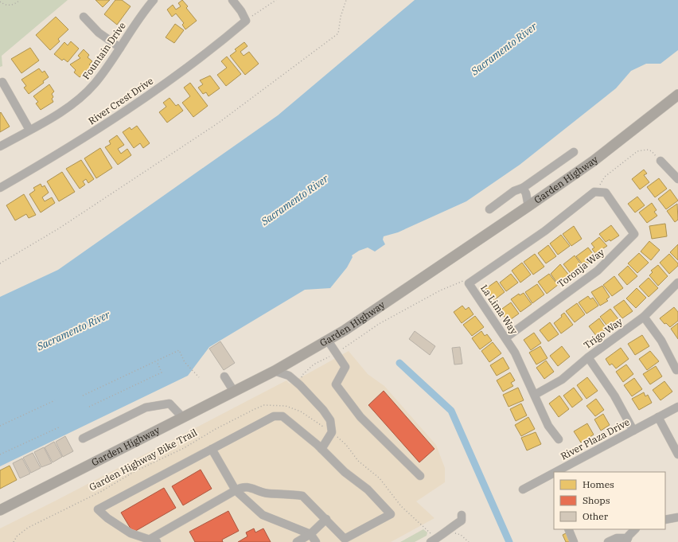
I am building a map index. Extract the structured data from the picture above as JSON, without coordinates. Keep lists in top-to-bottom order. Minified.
{"streets":{"main road":["Garden Highway"],"street":["Fountain Drive","River Crest Drive","Toronja Way","La Lima Way","Trigo Way","River Plaza Drive"],"path":["Garden Highway Bike Trail"]},"crossings":[["Toronja Way","La Lima Way"],["La Lima Way","Trigo Way"]],"water":["Sacramento River"],"legend":["Homes","Shops","Other"]}
